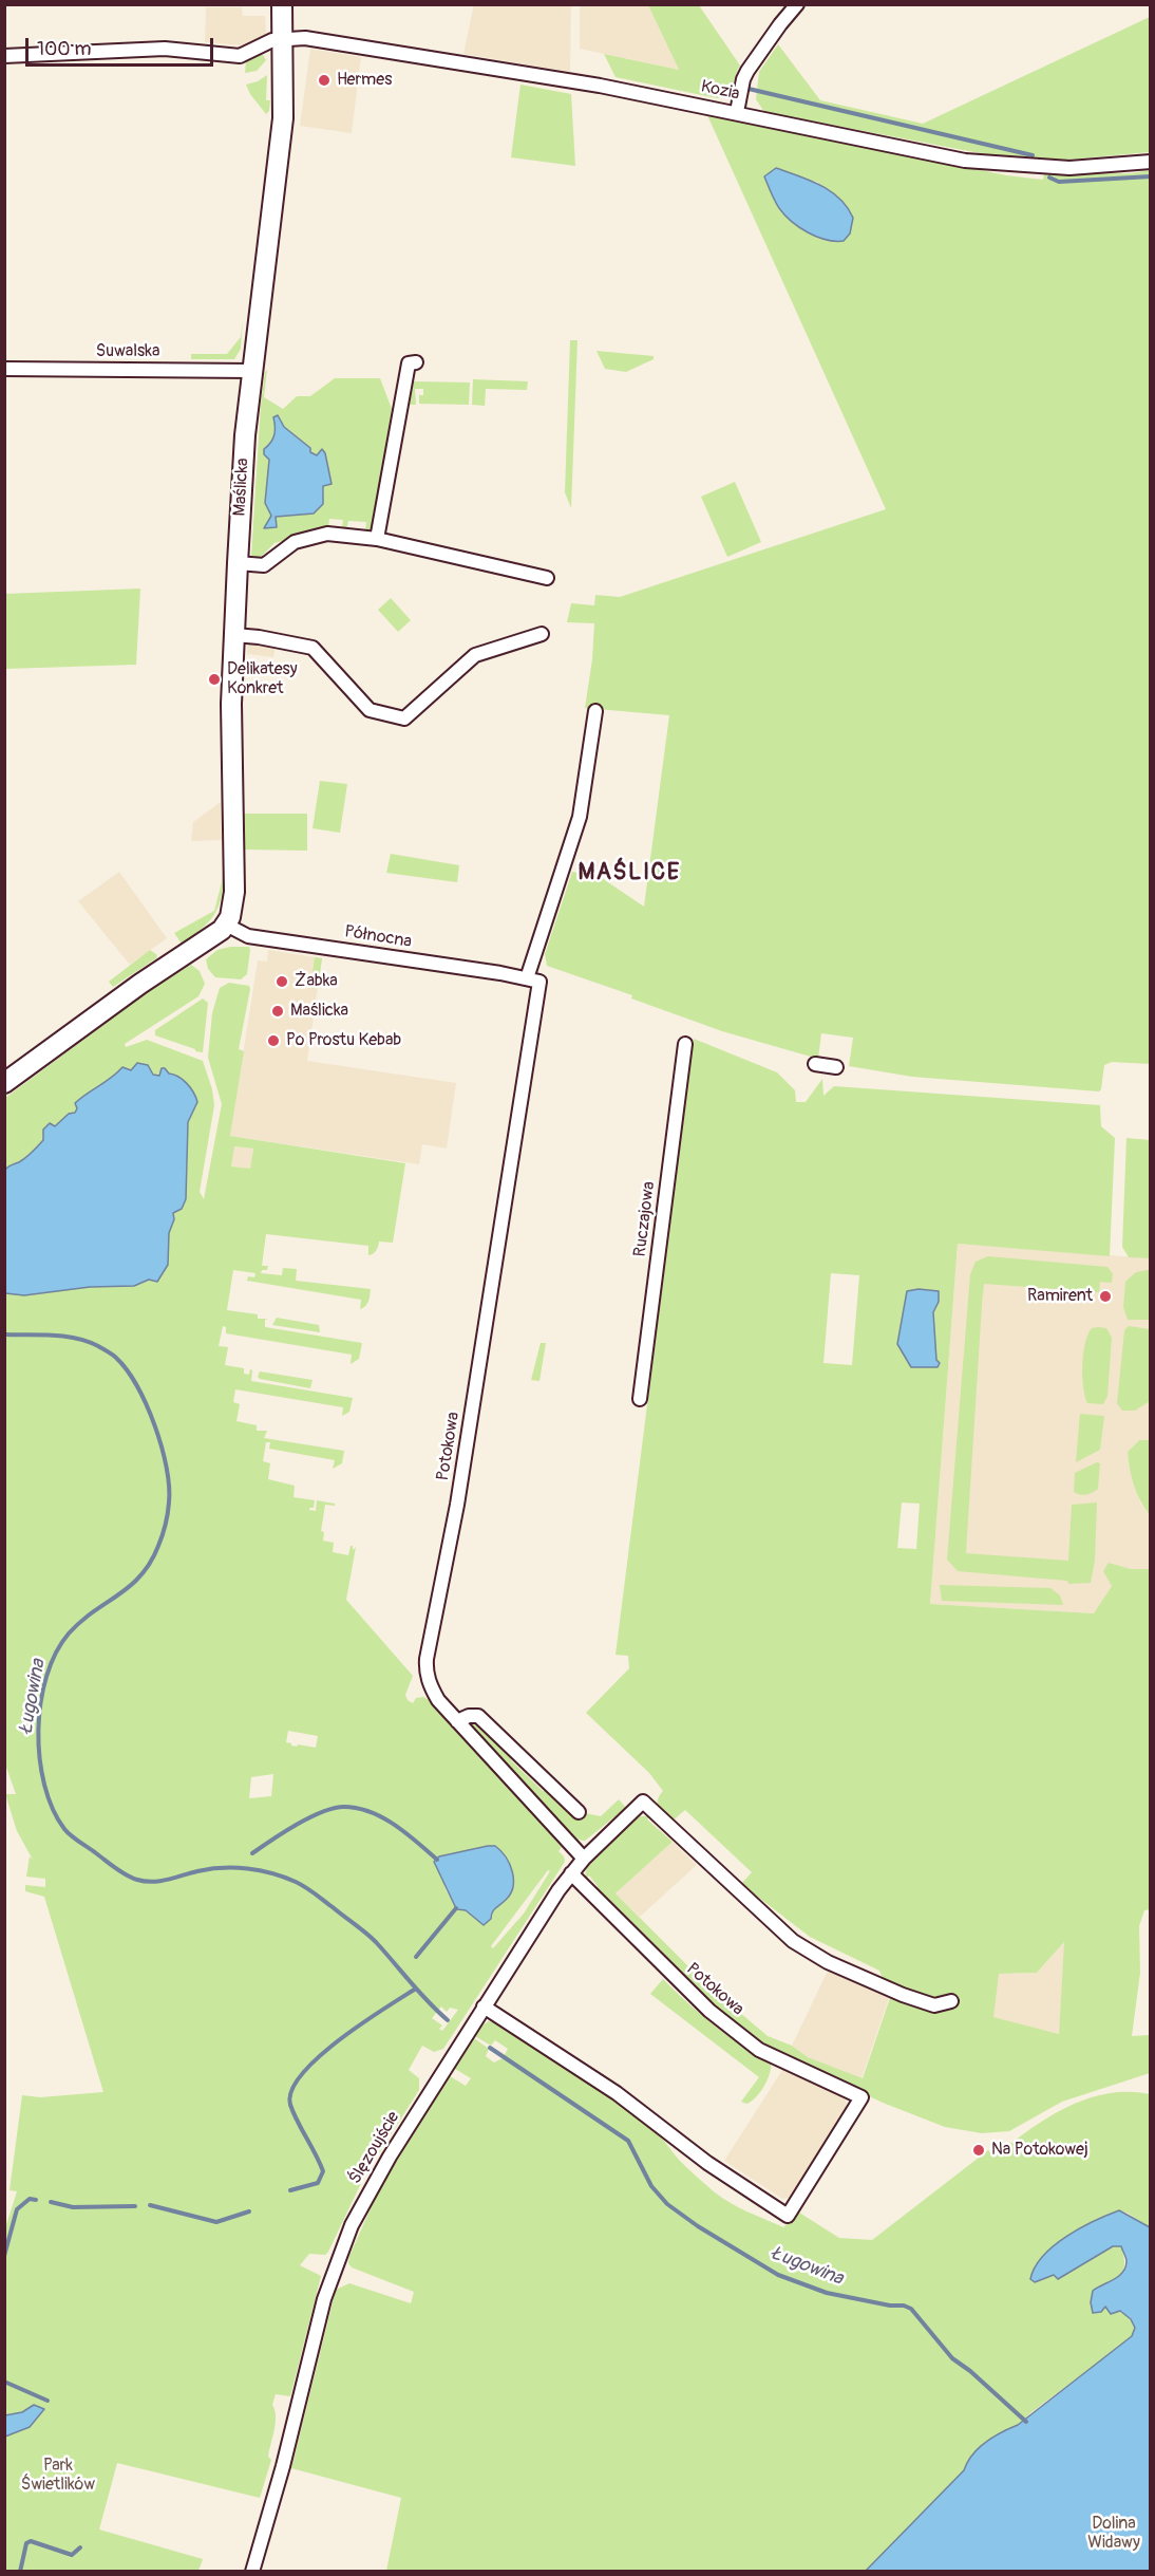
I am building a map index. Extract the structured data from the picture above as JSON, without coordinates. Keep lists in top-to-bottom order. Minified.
{"streets":{"street":["Kozia","Suwalska","Maślicka","Północna","Ruczajowa","Potokowa","Ślęzoujście"]},"crossings":[["Kozia","Maślicka"],["Suwalska","Maślicka"],["Maślicka","Północna"],["Północna","Potokowa"],["Potokowa","Ślęzoujście"]],"districts":["MAŚLICE"],"water":["Ługowina"],"parks":["Park Świetlików","Dolina Widawy"],"places":["Hermes","Delikatesy Konkret","Żabka","Maślicka","Po Prostu Kebab","Ramirent","Na Potokowej"],"scale_bar":"100 m"}
